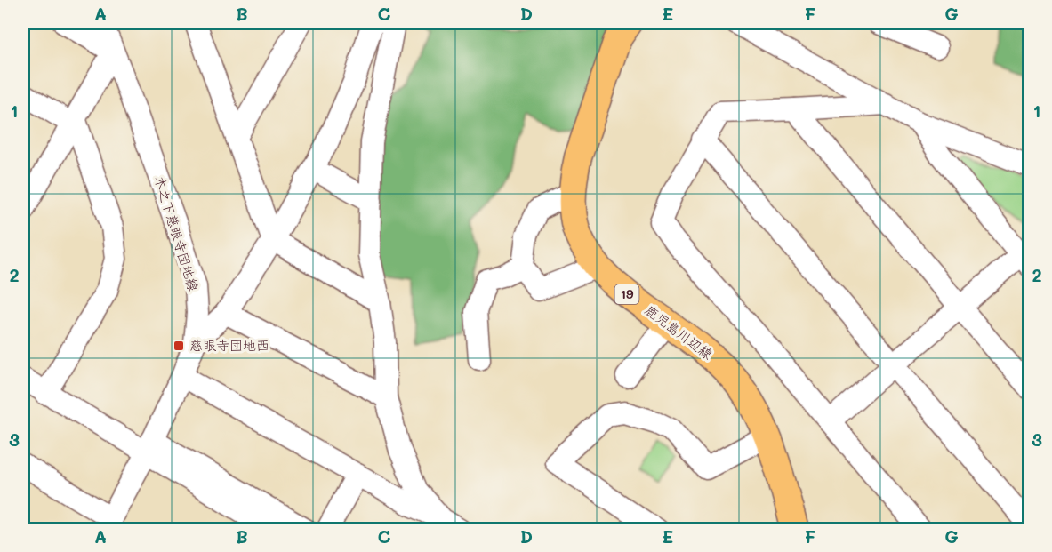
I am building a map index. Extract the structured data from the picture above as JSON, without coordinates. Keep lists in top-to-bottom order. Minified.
{"streets":{"main road":["19","鹿児島川辺線"],"street":["木之下慈眼寺団地線"]},"places":{"transit":["慈眼寺団地西"]},"grid":{"columns":["A","B","C","D","E","F","G"],"rows":["1","2","3"]}}
